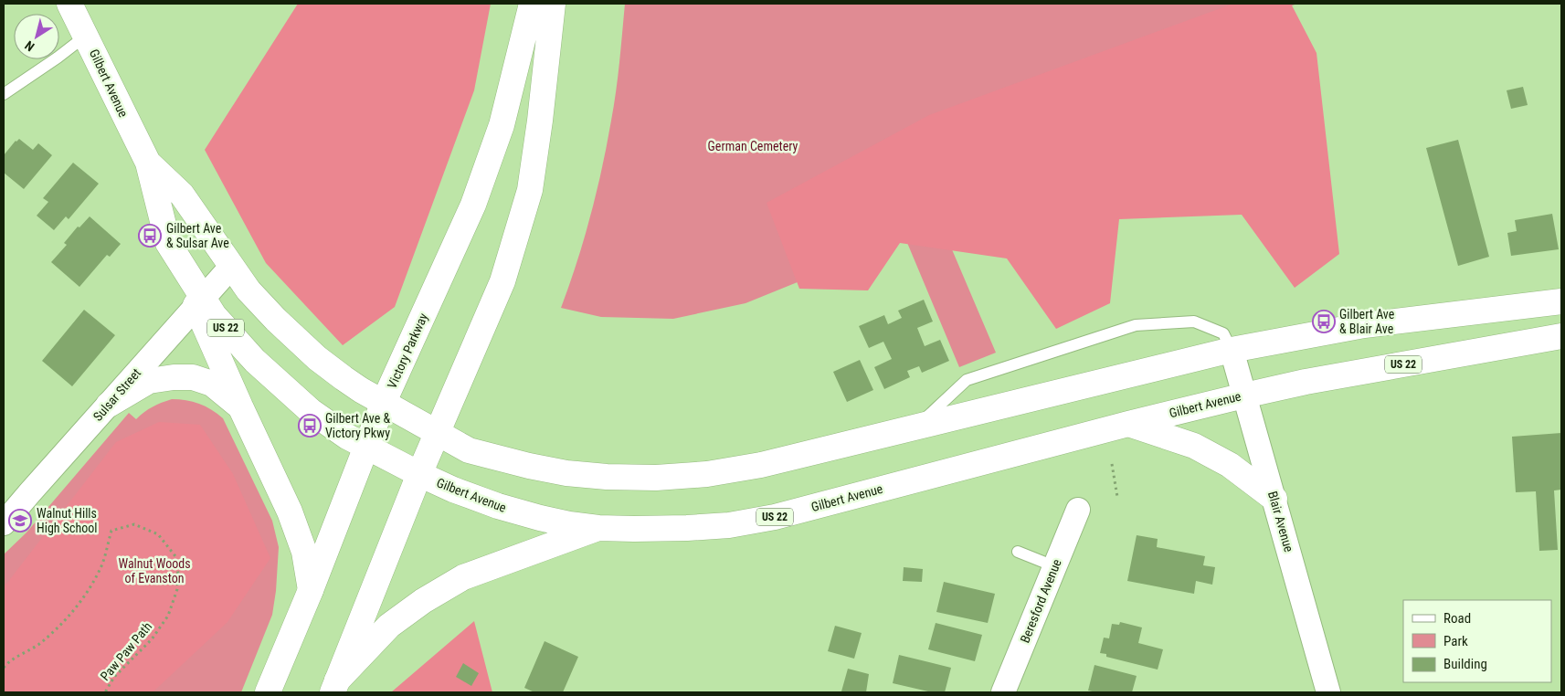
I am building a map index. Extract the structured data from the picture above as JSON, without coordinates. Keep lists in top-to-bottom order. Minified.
{"streets":{"main road":["Gilbert Avenue","US 22","Victory Parkway"],"street":["Sulsar Street","Blair Avenue","Beresford Avenue"],"path":["Paw Paw Path"]},"crossings":[["Gilbert Avenue","Victory Parkway"],["Gilbert Avenue","Sulsar Street"],["Gilbert Avenue","Blair Avenue"]],"parks":["German Cemetery","Walnut Woods of Evanston"],"places":{"bus stop":["Gilbert Ave & Sulsar Ave","Gilbert Ave & Blair Ave","Gilbert Ave & Victory Pkwy"],"school or university":["Walnut Hills High School"]},"legend":["Road","Park","Building"],"north":"bottom left"}
